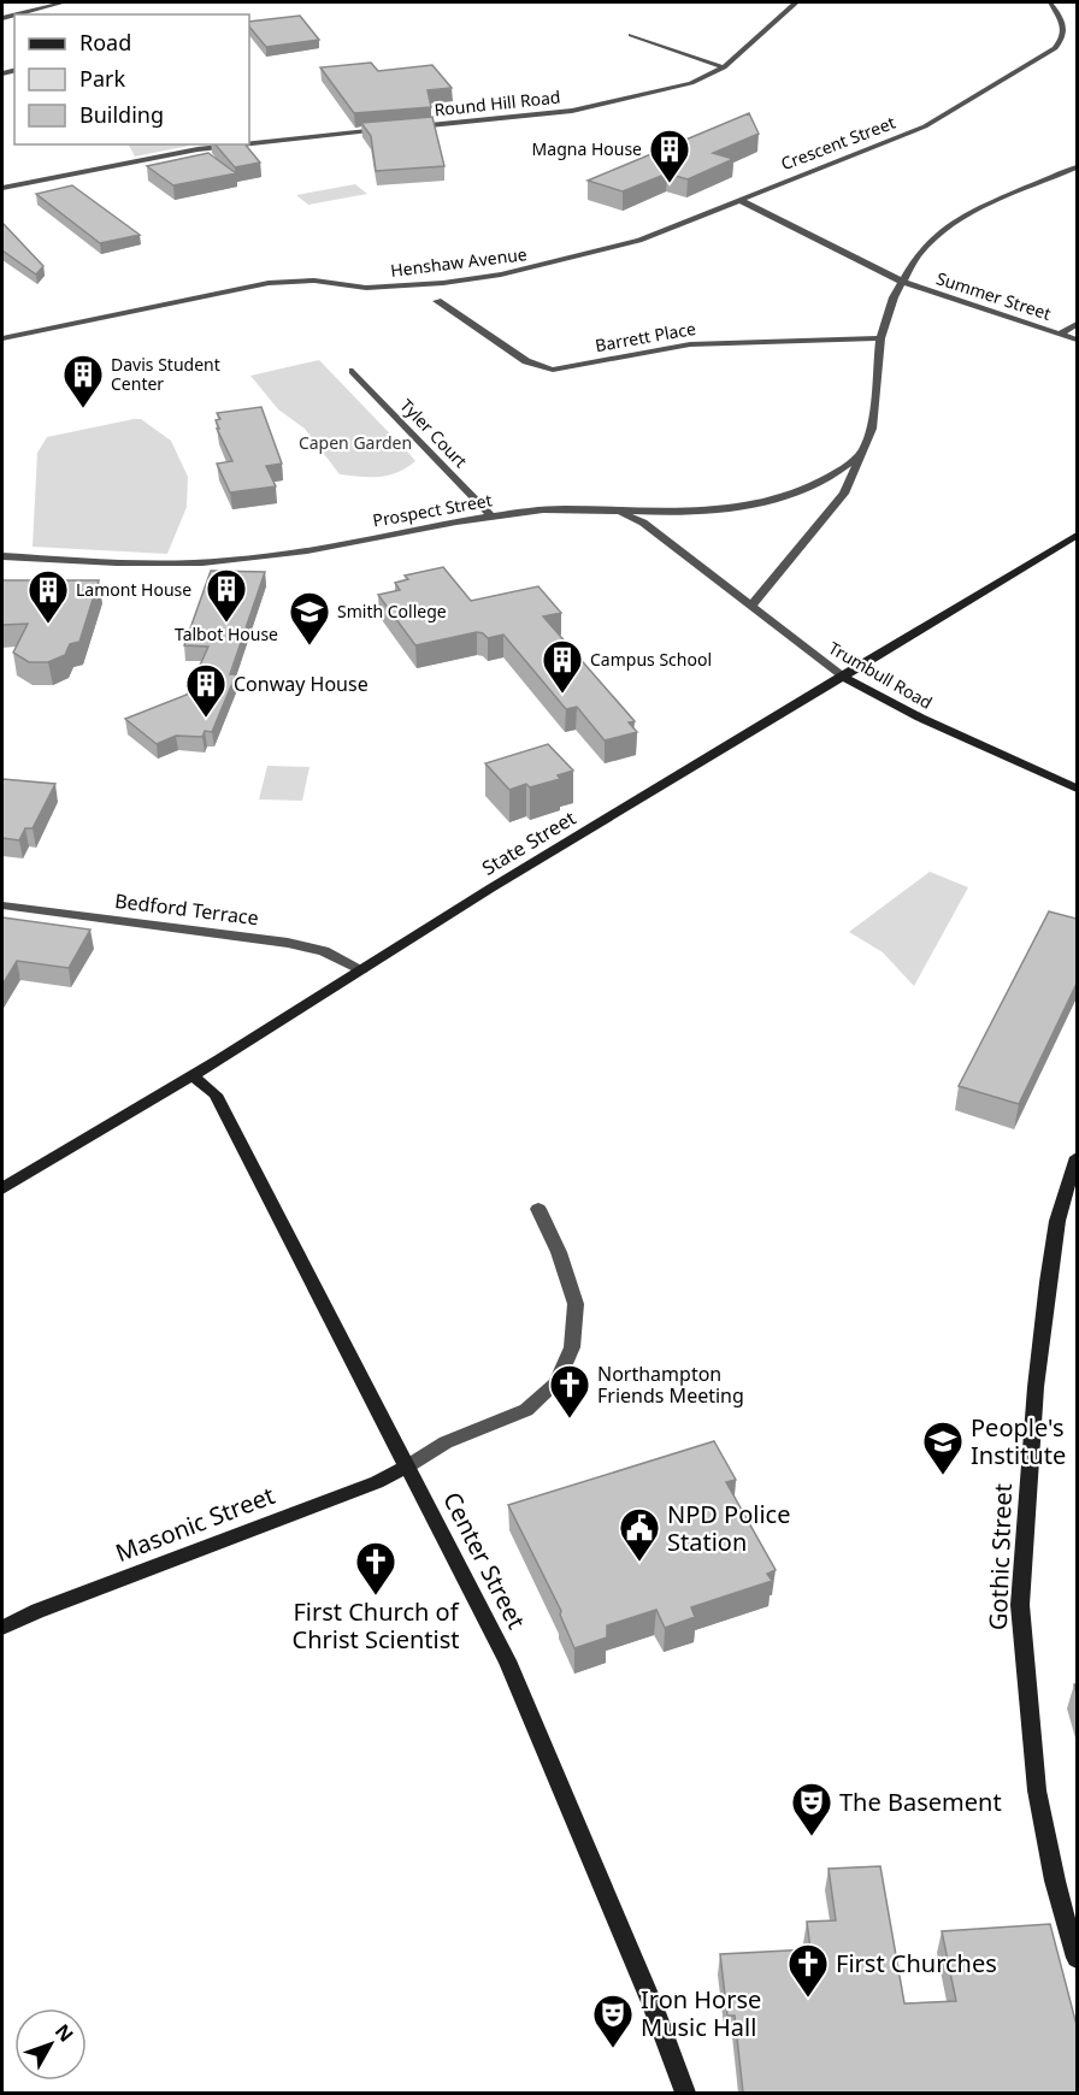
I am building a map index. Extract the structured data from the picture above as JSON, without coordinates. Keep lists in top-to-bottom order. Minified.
{"streets":{"street":["Round Hill Road","Crescent Street","Henshaw Avenue","Summer Street","Barrett Place","Tyler Court","Prospect Street","Trumbull Road","State Street","Bedford Terrace","Masonic Street","Gothic Street","Center Street"]},"crossings":[["Crescent Street","Henshaw Avenue"],["Tyler Court","Prospect Street"],["Prospect Street","Trumbull Road"],["Trumbull Road","State Street"],["State Street","Bedford Terrace"],["State Street","Center Street"],["Masonic Street","Center Street"]],"parks":["Capen Garden"],"places":{"building":["Magna House","Davis Student Center","Talbot House","Lamont House","Campus School","Conway House"],"school or university":["Smith College","People's Institute"],"church":["Northampton Friends Meeting","First Church of Christ Scientist","First Churches"],"public building":["NPD Police Station"],"theatre":["The Basement","Iron Horse Music Hall"]},"legend":["Road","Park","Building"],"north":"top right"}
